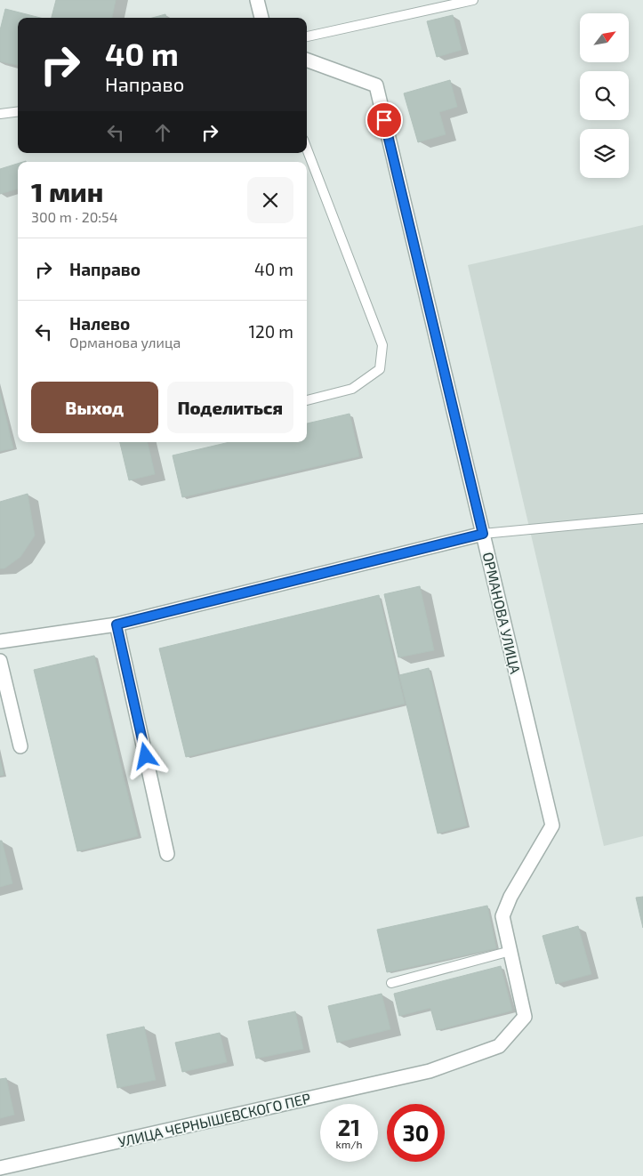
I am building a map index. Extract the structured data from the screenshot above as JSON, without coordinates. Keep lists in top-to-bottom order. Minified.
{"streets":{"street":["ОРМАНОВА УЛИЦА","УЛИЦА ЧЕРНЫШЕВСКОГО ПЕР"]},"crossings":[["ОРМАНОВА УЛИЦА","УЛИЦА ЧЕРНЫШЕВСКОГО ПЕР"]],"north":"top right","page":{"turn":["40 m","Направо"],"heading":["1 мин","300 m · 20:54"],"list":[{"name":"Направо","value":"40 m"},{"name":"Налево","note":"Орманова улица","value":"120 m"}],"buttons":["Выход","Поделиться"],"speed":"21 km/h","limit":"30"}}
